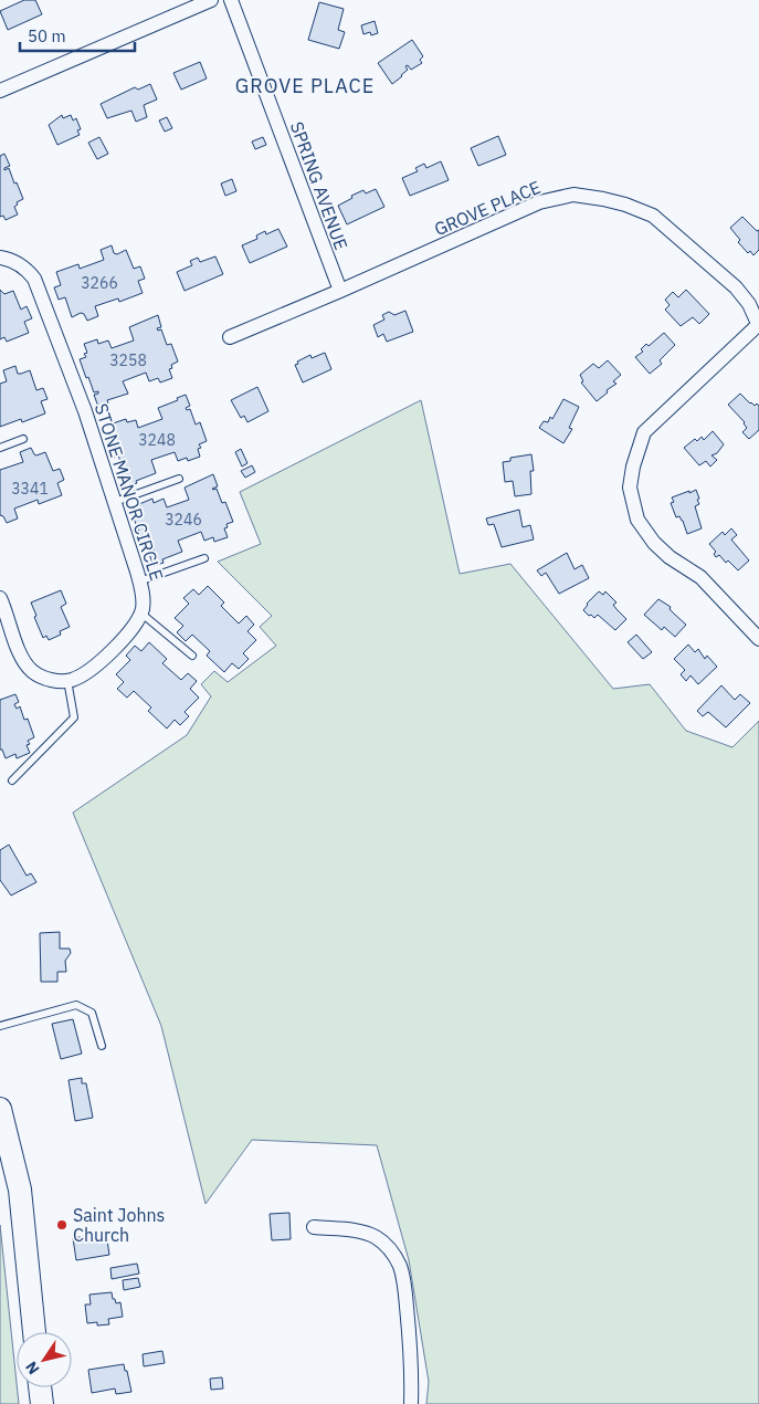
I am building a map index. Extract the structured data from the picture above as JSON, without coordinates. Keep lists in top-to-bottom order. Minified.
{"streets":{"street":["SPRING AVENUE","GROVE PLACE","STONE MANOR CIRCLE"]},"crossings":[["SPRING AVENUE","GROVE PLACE"]],"districts":["GROVE PLACE"],"places":["Saint Johns Church"],"house_numbers":["3266","3258","3248","3341","3246"],"scale_bar":"50 m","north":"bottom left"}
